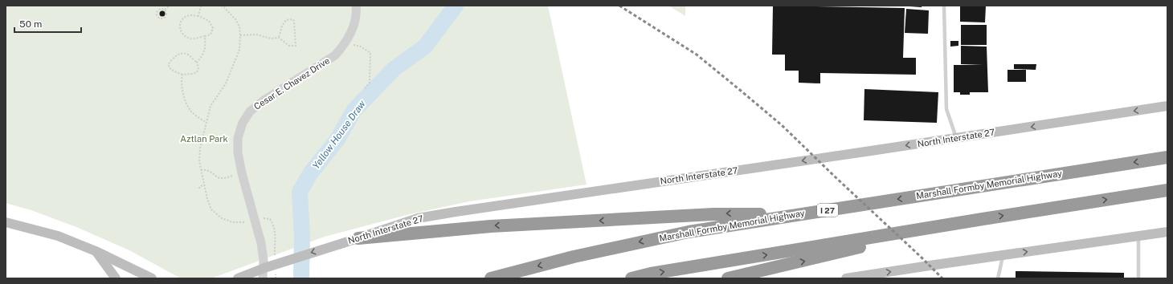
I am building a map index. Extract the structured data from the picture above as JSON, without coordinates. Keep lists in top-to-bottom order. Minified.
{"streets":{"highway":["Marshall Formby Memorial Highway","I 27"],"main road":["North Interstate 27"],"street":["Cesar E. Chavez Drive"]},"one_way":["North Interstate 27"],"water":["Yellow House Draw"],"parks":["Aztlan Park"],"scale_bar":"50 m"}
